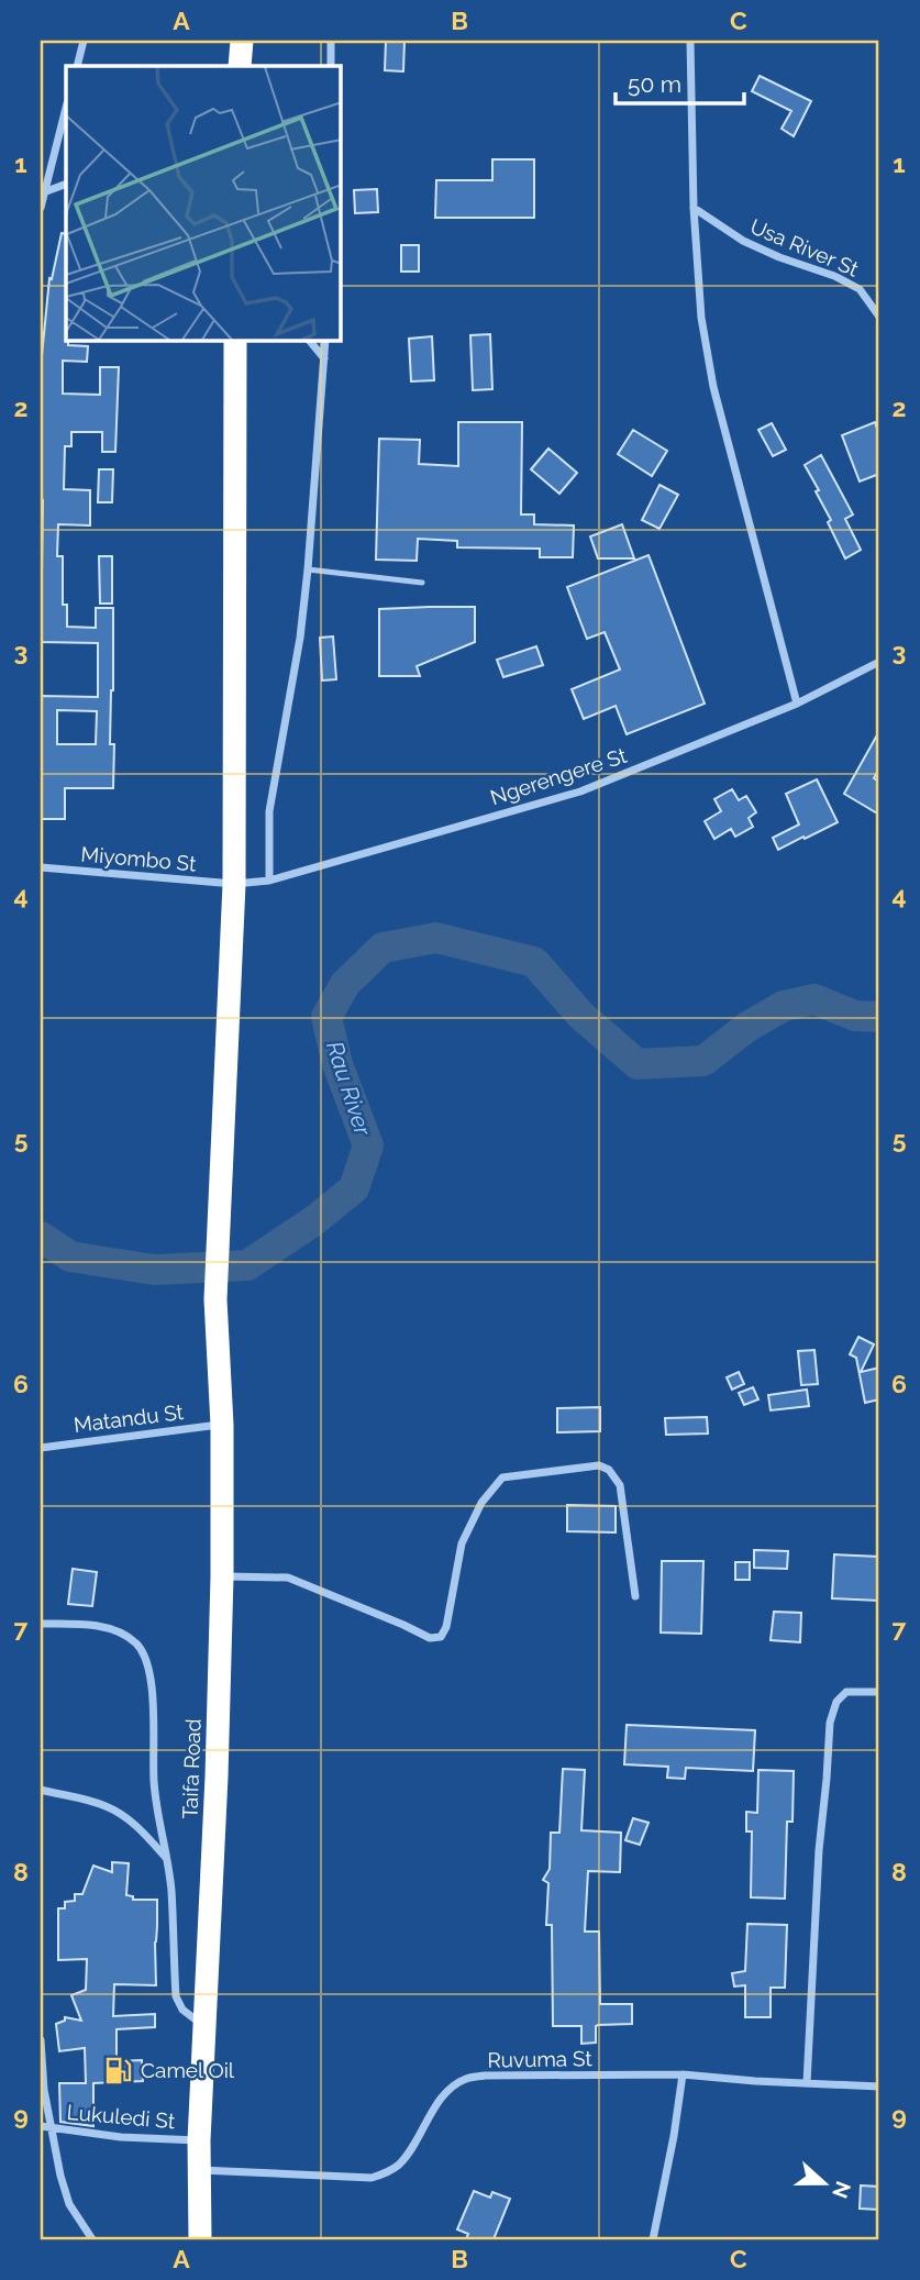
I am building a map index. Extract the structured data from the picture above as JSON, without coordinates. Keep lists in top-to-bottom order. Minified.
{"streets":{"highway":["Taifa Road"],"street":["Usa River St","Ngerengere St","Miyombo St","Matandu St","Ruvuma St","Lukuledi St"]},"crossings":[["Ngerengere St","Miyombo St"],["Ngerengere St","Taifa Road"],["Miyombo St","Taifa Road"],["Matandu St","Taifa Road"],["Taifa Road","Ruvuma St"],["Taifa Road","Lukuledi St"]],"water":["Rau River"],"places":{"fuel station":["Camel Oil"]},"scale_bar":"50 m","north":"right","grid":{"columns":["A","B","C"],"rows":["1","2","3","4","5","6","7","8","9"]}}
